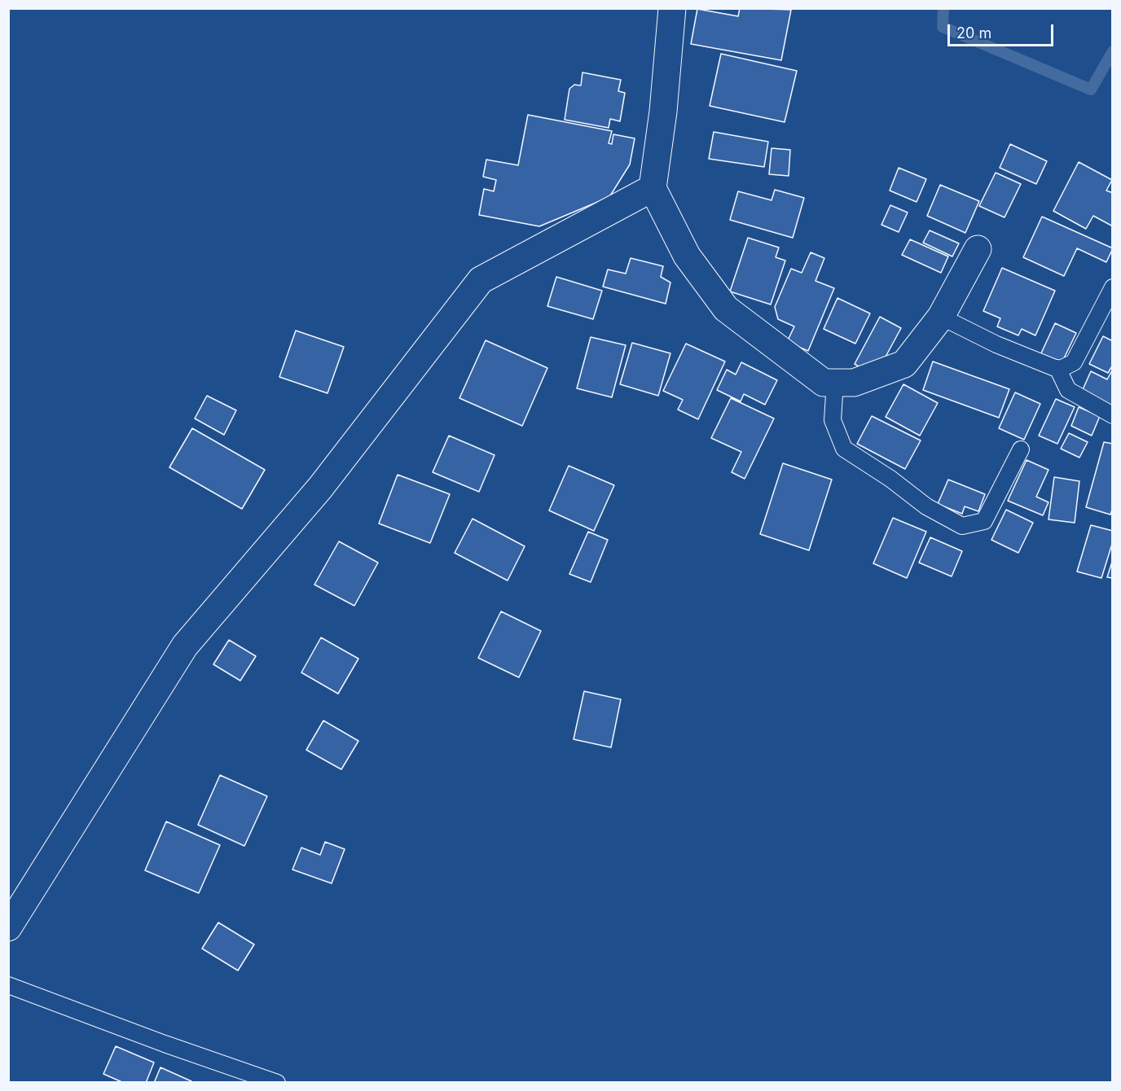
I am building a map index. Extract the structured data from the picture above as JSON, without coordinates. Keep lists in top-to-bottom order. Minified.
{"scale_bar":"20 m"}
